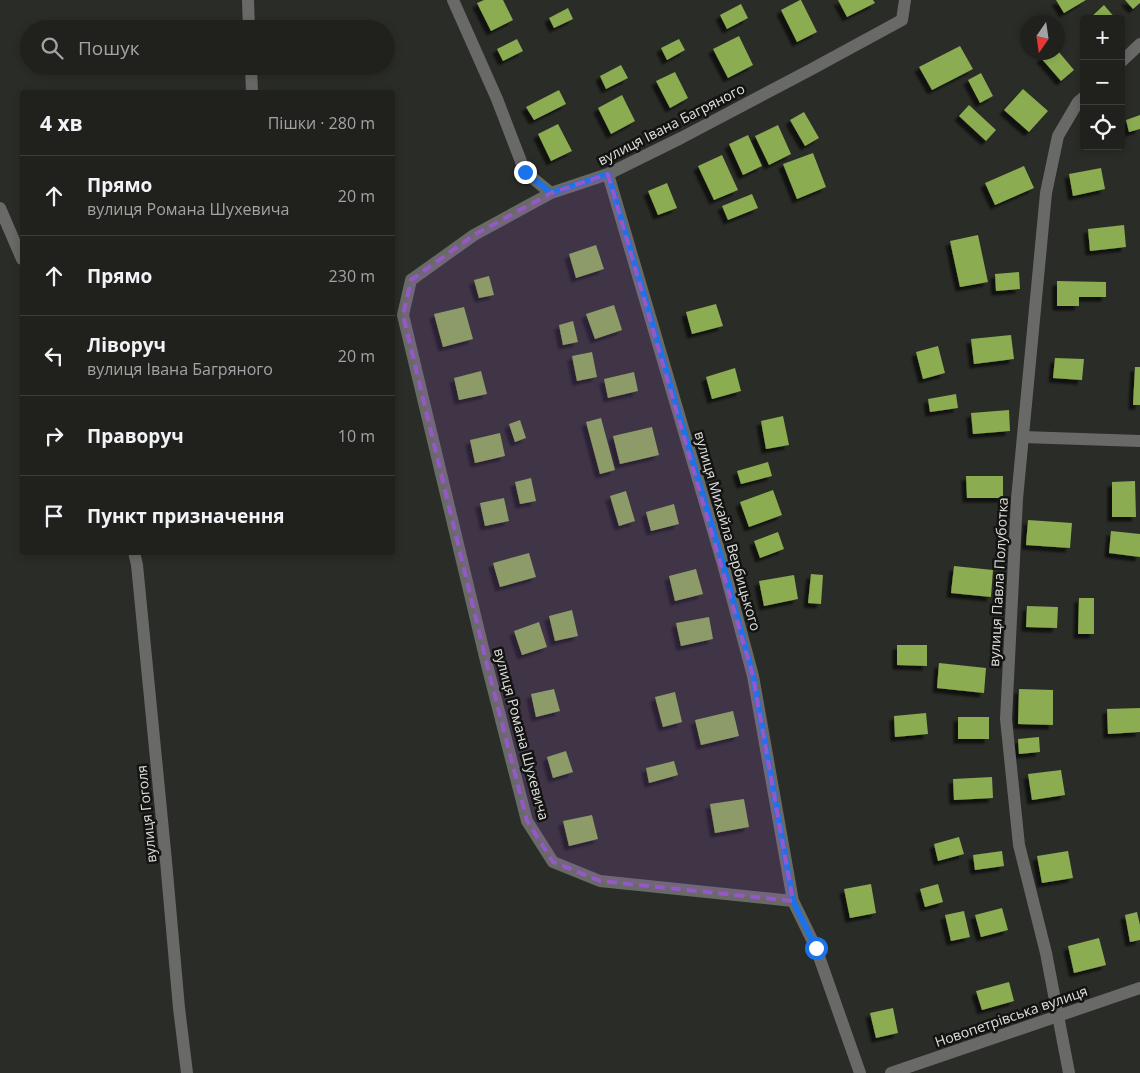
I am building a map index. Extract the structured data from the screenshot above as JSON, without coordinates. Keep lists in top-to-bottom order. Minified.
{"streets":{"street":["вулиця Івана Багряного","вулиця Михайла Вербицького","вулиця Павла Полуботка","вулиця Романа Шухевича","вулиця Гоголя","Новопетрівська вулиця"]},"crossings":[["вулиця Івана Багряного","вулиця Михайла Вербицького"],["вулиця Івана Багряного","вулиця Романа Шухевича"],["вулиця Михайла Вербицького","вулиця Романа Шухевича"],["вулиця Павла Полуботка","Новопетрівська вулиця"]],"north":"bottom","page":{"map_buttons":["+","−"],"search":"Пошук","heading":["4 хв","Пішки · 280 m"],"list":[["Прямо","вулиця Романа Шухевича","20 m"],["Прямо","230 m"],["Ліворуч","вулиця Івана Багряного","20 m"],["Праворуч","10 m"],"Пункт призначення"]}}
